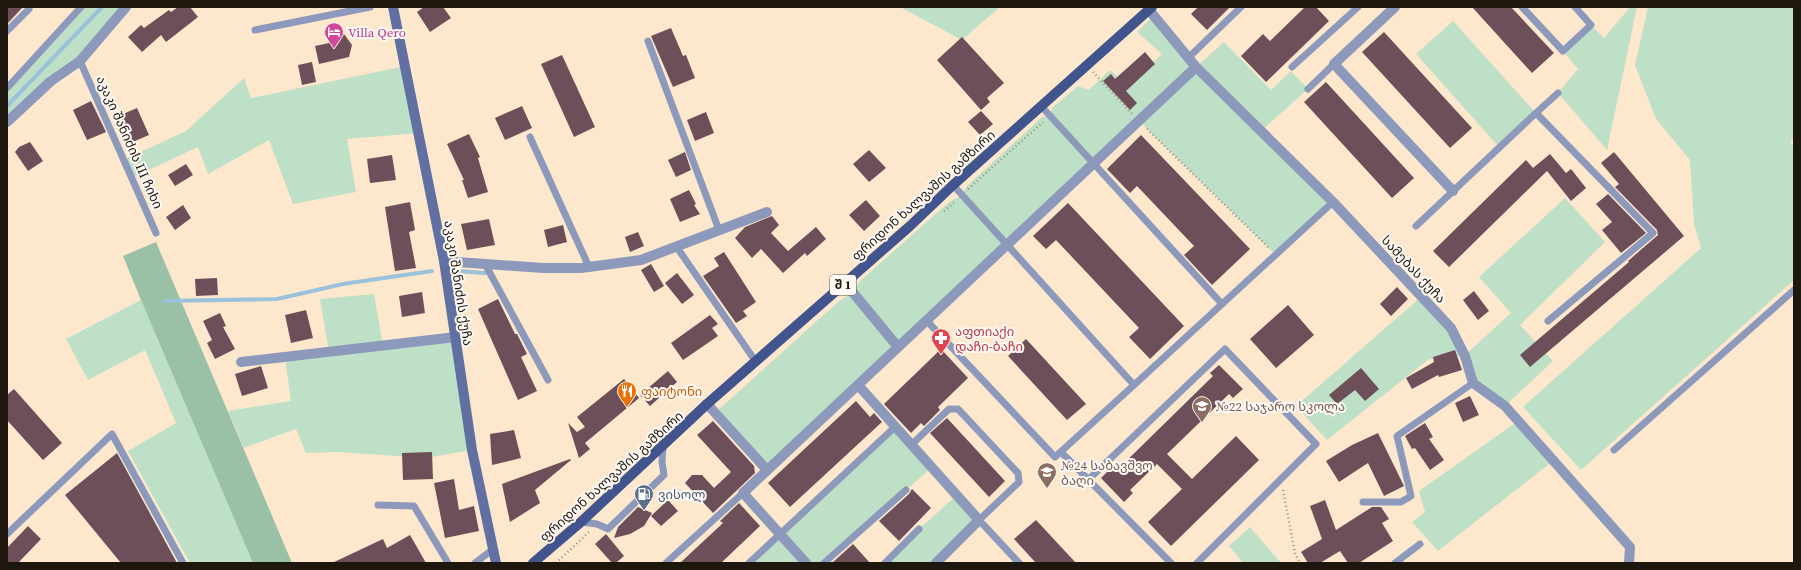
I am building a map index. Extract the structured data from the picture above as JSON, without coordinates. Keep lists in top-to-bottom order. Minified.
{"streets":{"main road":["ფრიდონ ხალვაშის გამზირი","შ 1"],"street":["სამებას ქუჩა","აკაკი შანიძის ქუჩა"],"lane":["აკაკი შანიძის III ჩიხი"]},"crossings":[["ფრიდონ ხალვაშის გამზირი","სამებას ქუჩა"]],"places":{"hotel":["Villa Qero"],"pharmacy":["აფთიაქი დაჩი-ბაჩი"],"restaurant":["ფაიტონი"],"school or university":["№22 საჯარო სკოლა","№24 საბავშვო ბაღი"],"fuel station":["ვისოლ"]}}
